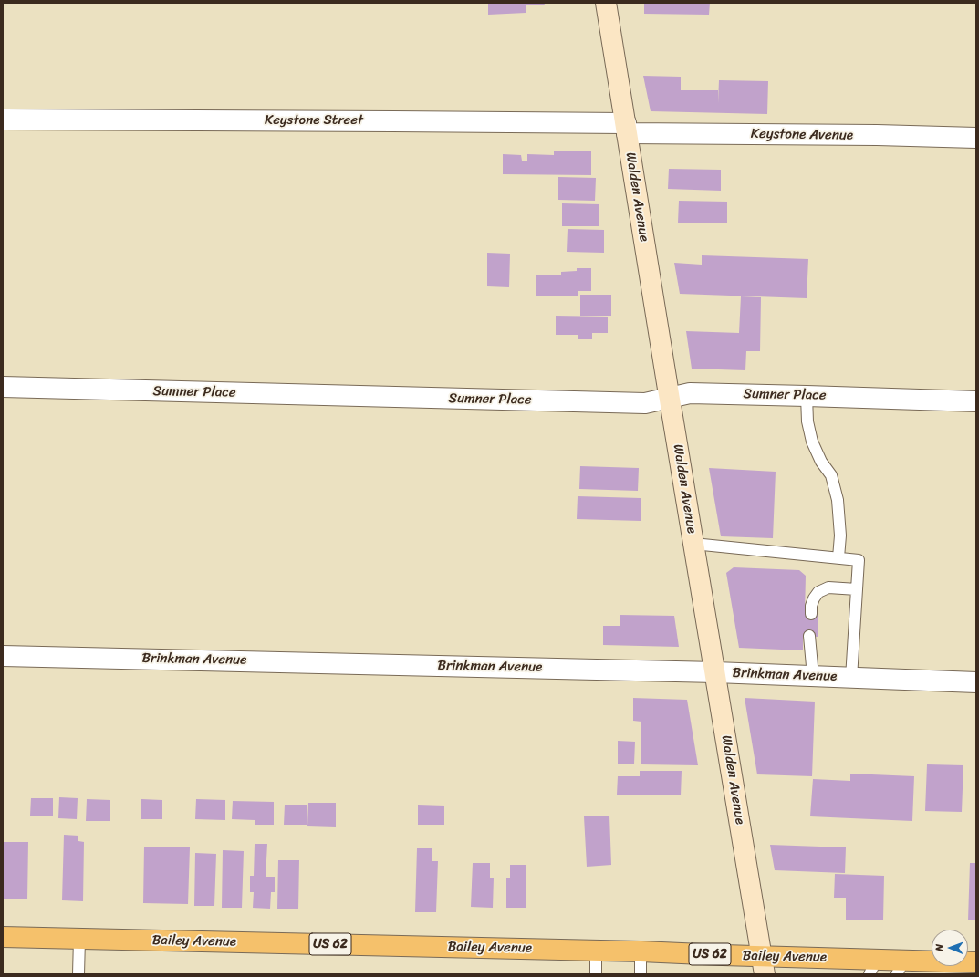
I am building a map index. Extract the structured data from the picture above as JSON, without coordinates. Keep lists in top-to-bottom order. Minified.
{"streets":{"main road":["Walden Avenue","Bailey Avenue","US 62"],"street":["Keystone Street","Keystone Avenue","Sumner Place","Brinkman Avenue"]},"crossings":[["Keystone Street","Keystone Avenue"],["Keystone Street","Walden Avenue"],["Keystone Avenue","Walden Avenue"],["Walden Avenue","Sumner Place"],["Walden Avenue","Brinkman Avenue"],["Walden Avenue","Bailey Avenue"]],"north":"left"}
